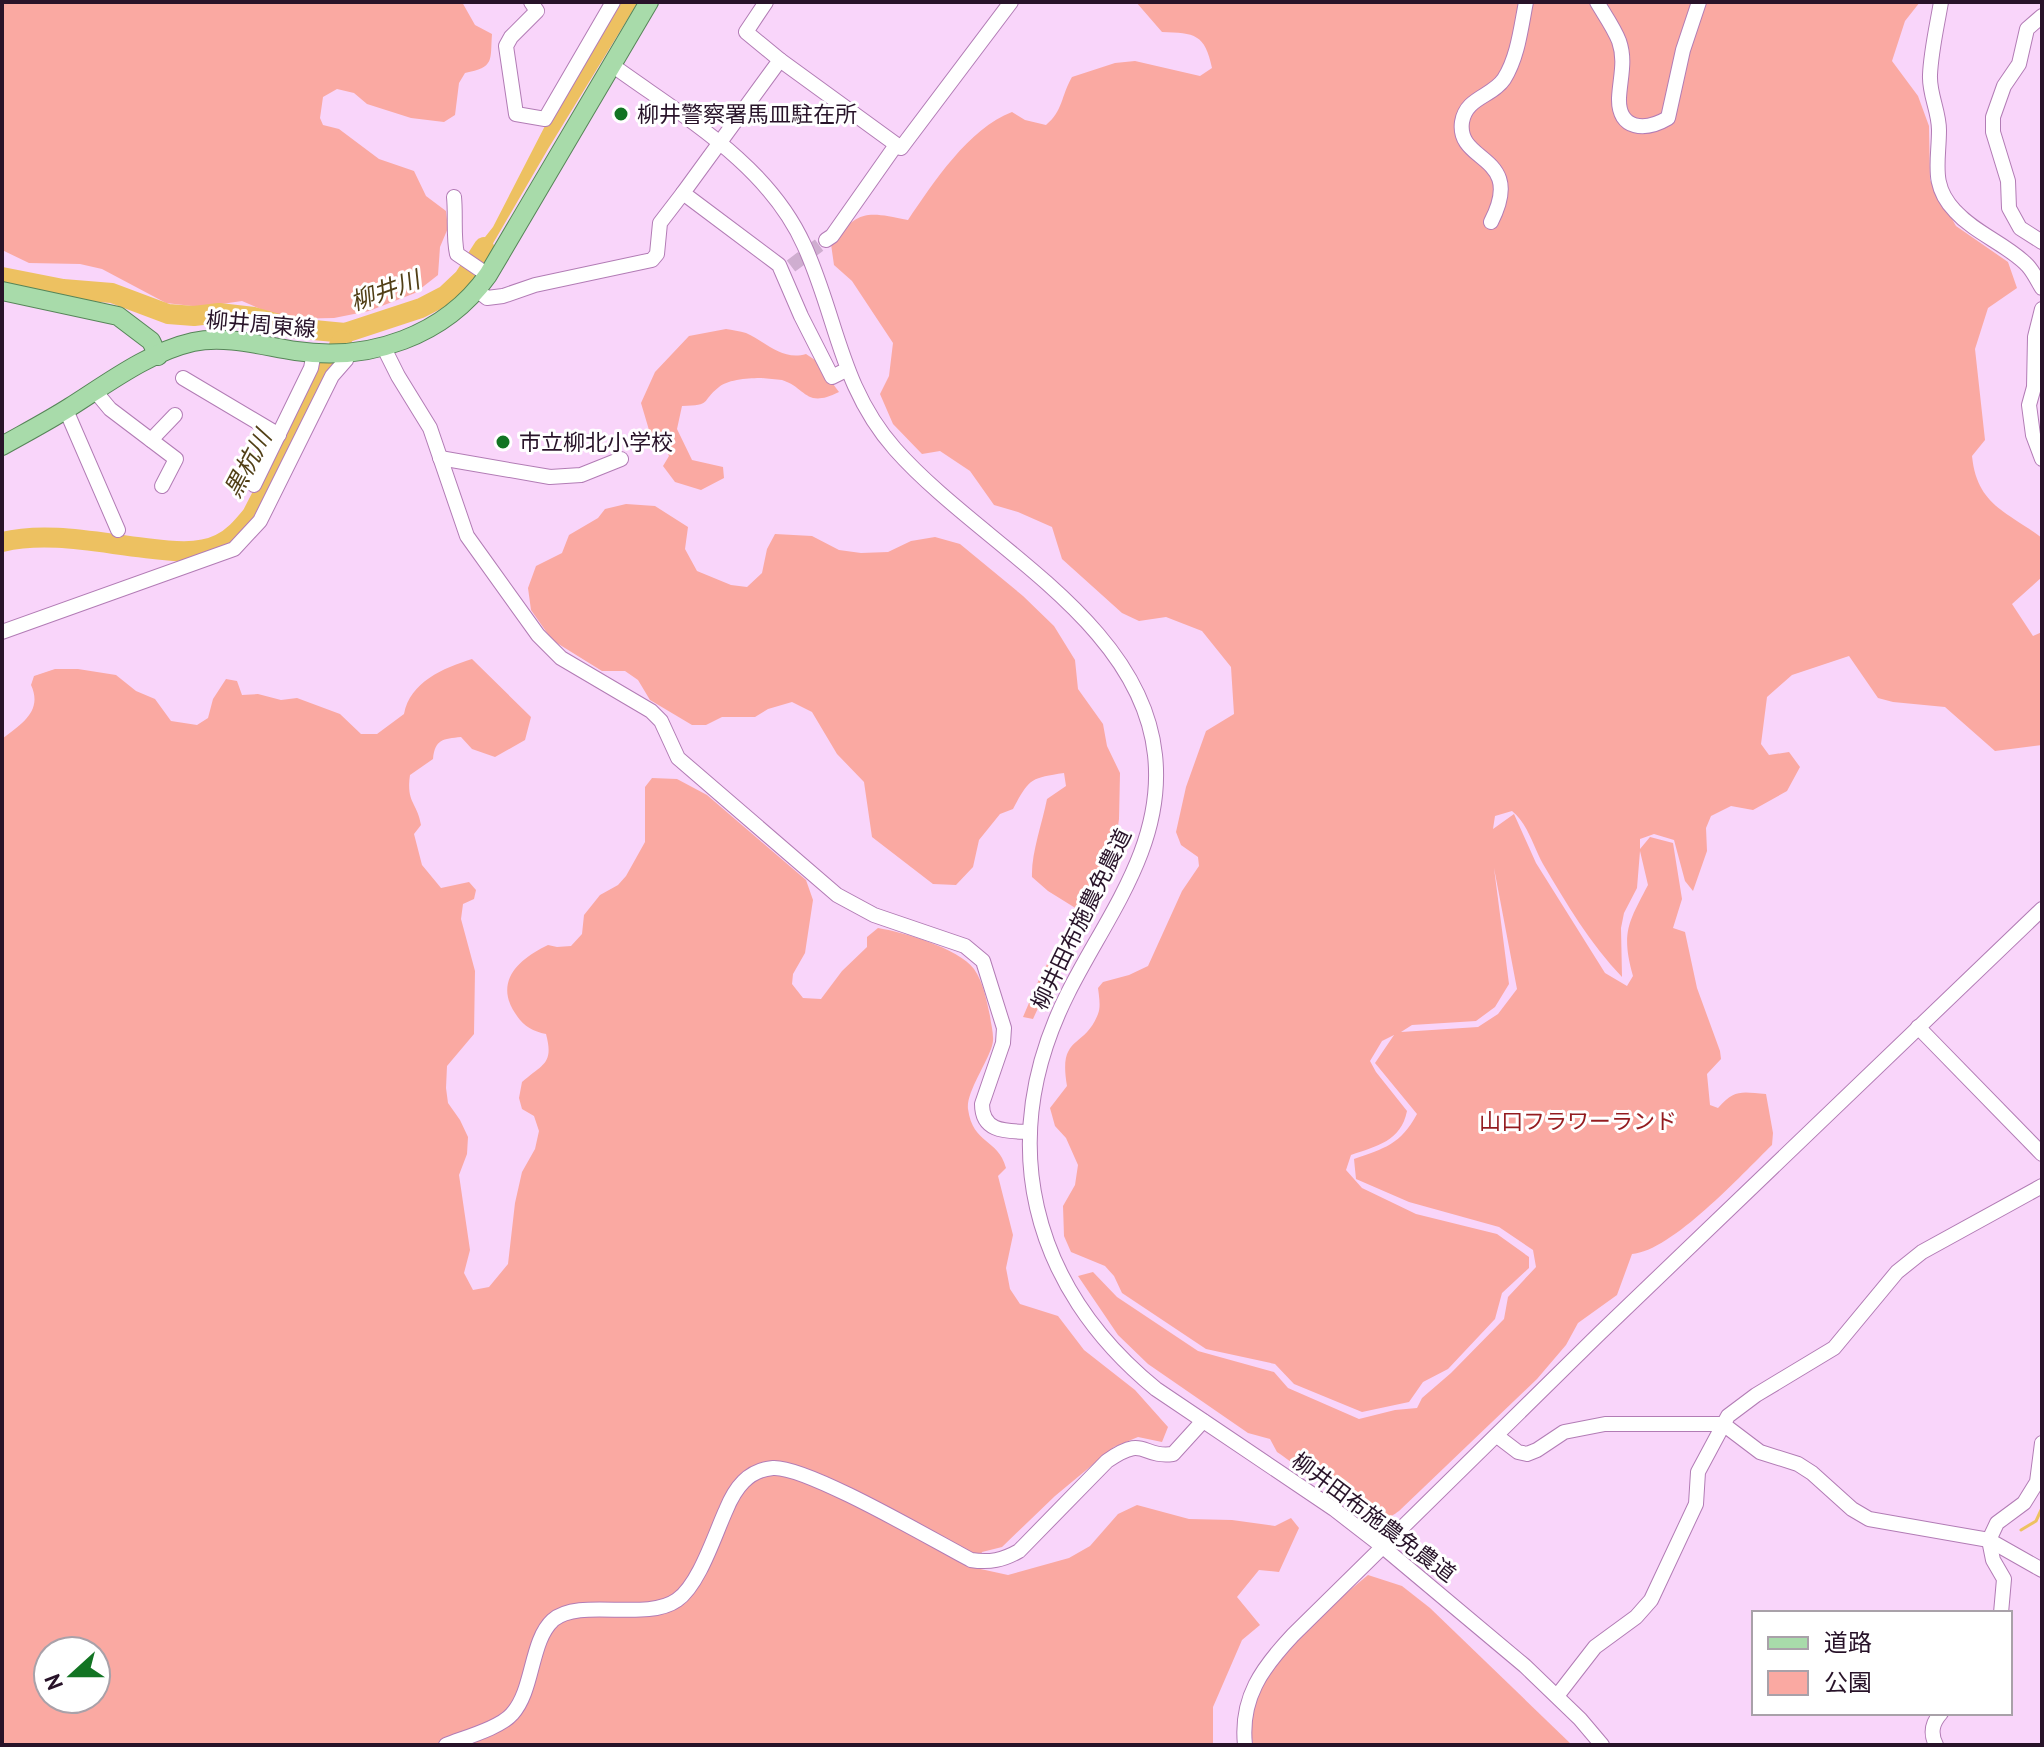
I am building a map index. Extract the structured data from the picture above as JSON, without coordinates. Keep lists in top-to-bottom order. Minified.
{"streets":{"main road":["柳井周東線"],"street":["柳井田布施農免農道"]},"crossings":[["柳井周東線","柳井田布施農免農道"]],"water":["柳井川","黒杭川"],"parks":["山口フラワーランド"],"places":["柳井警察署馬皿駐在所","市立柳北小学校"],"legend":["道路","公園"],"north":"left"}
